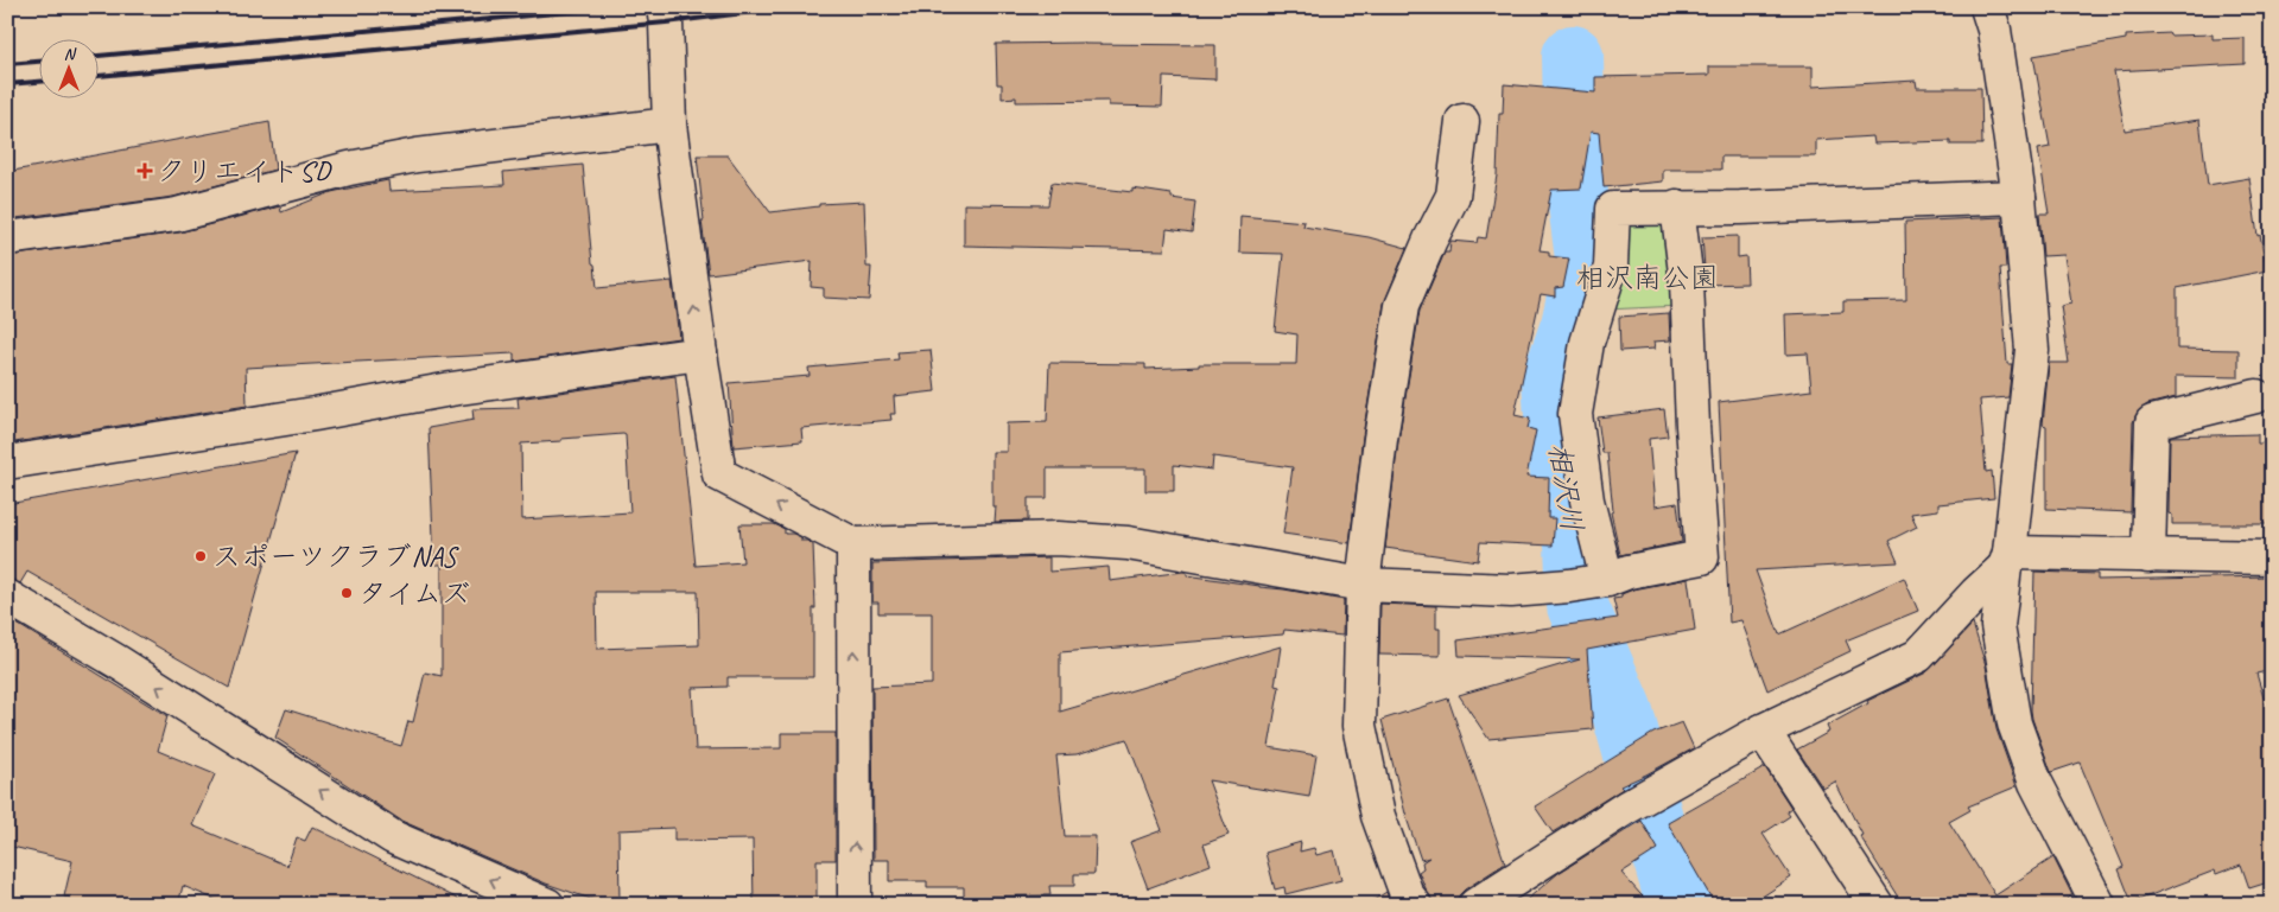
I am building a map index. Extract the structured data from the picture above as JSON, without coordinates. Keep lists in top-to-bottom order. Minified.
{"water":["相沢川"],"parks":["相沢南公園"],"places":{"health":["クリエイトSD"],"other":["スポーツクラブNAS","タイムズ"]},"north":"top"}
